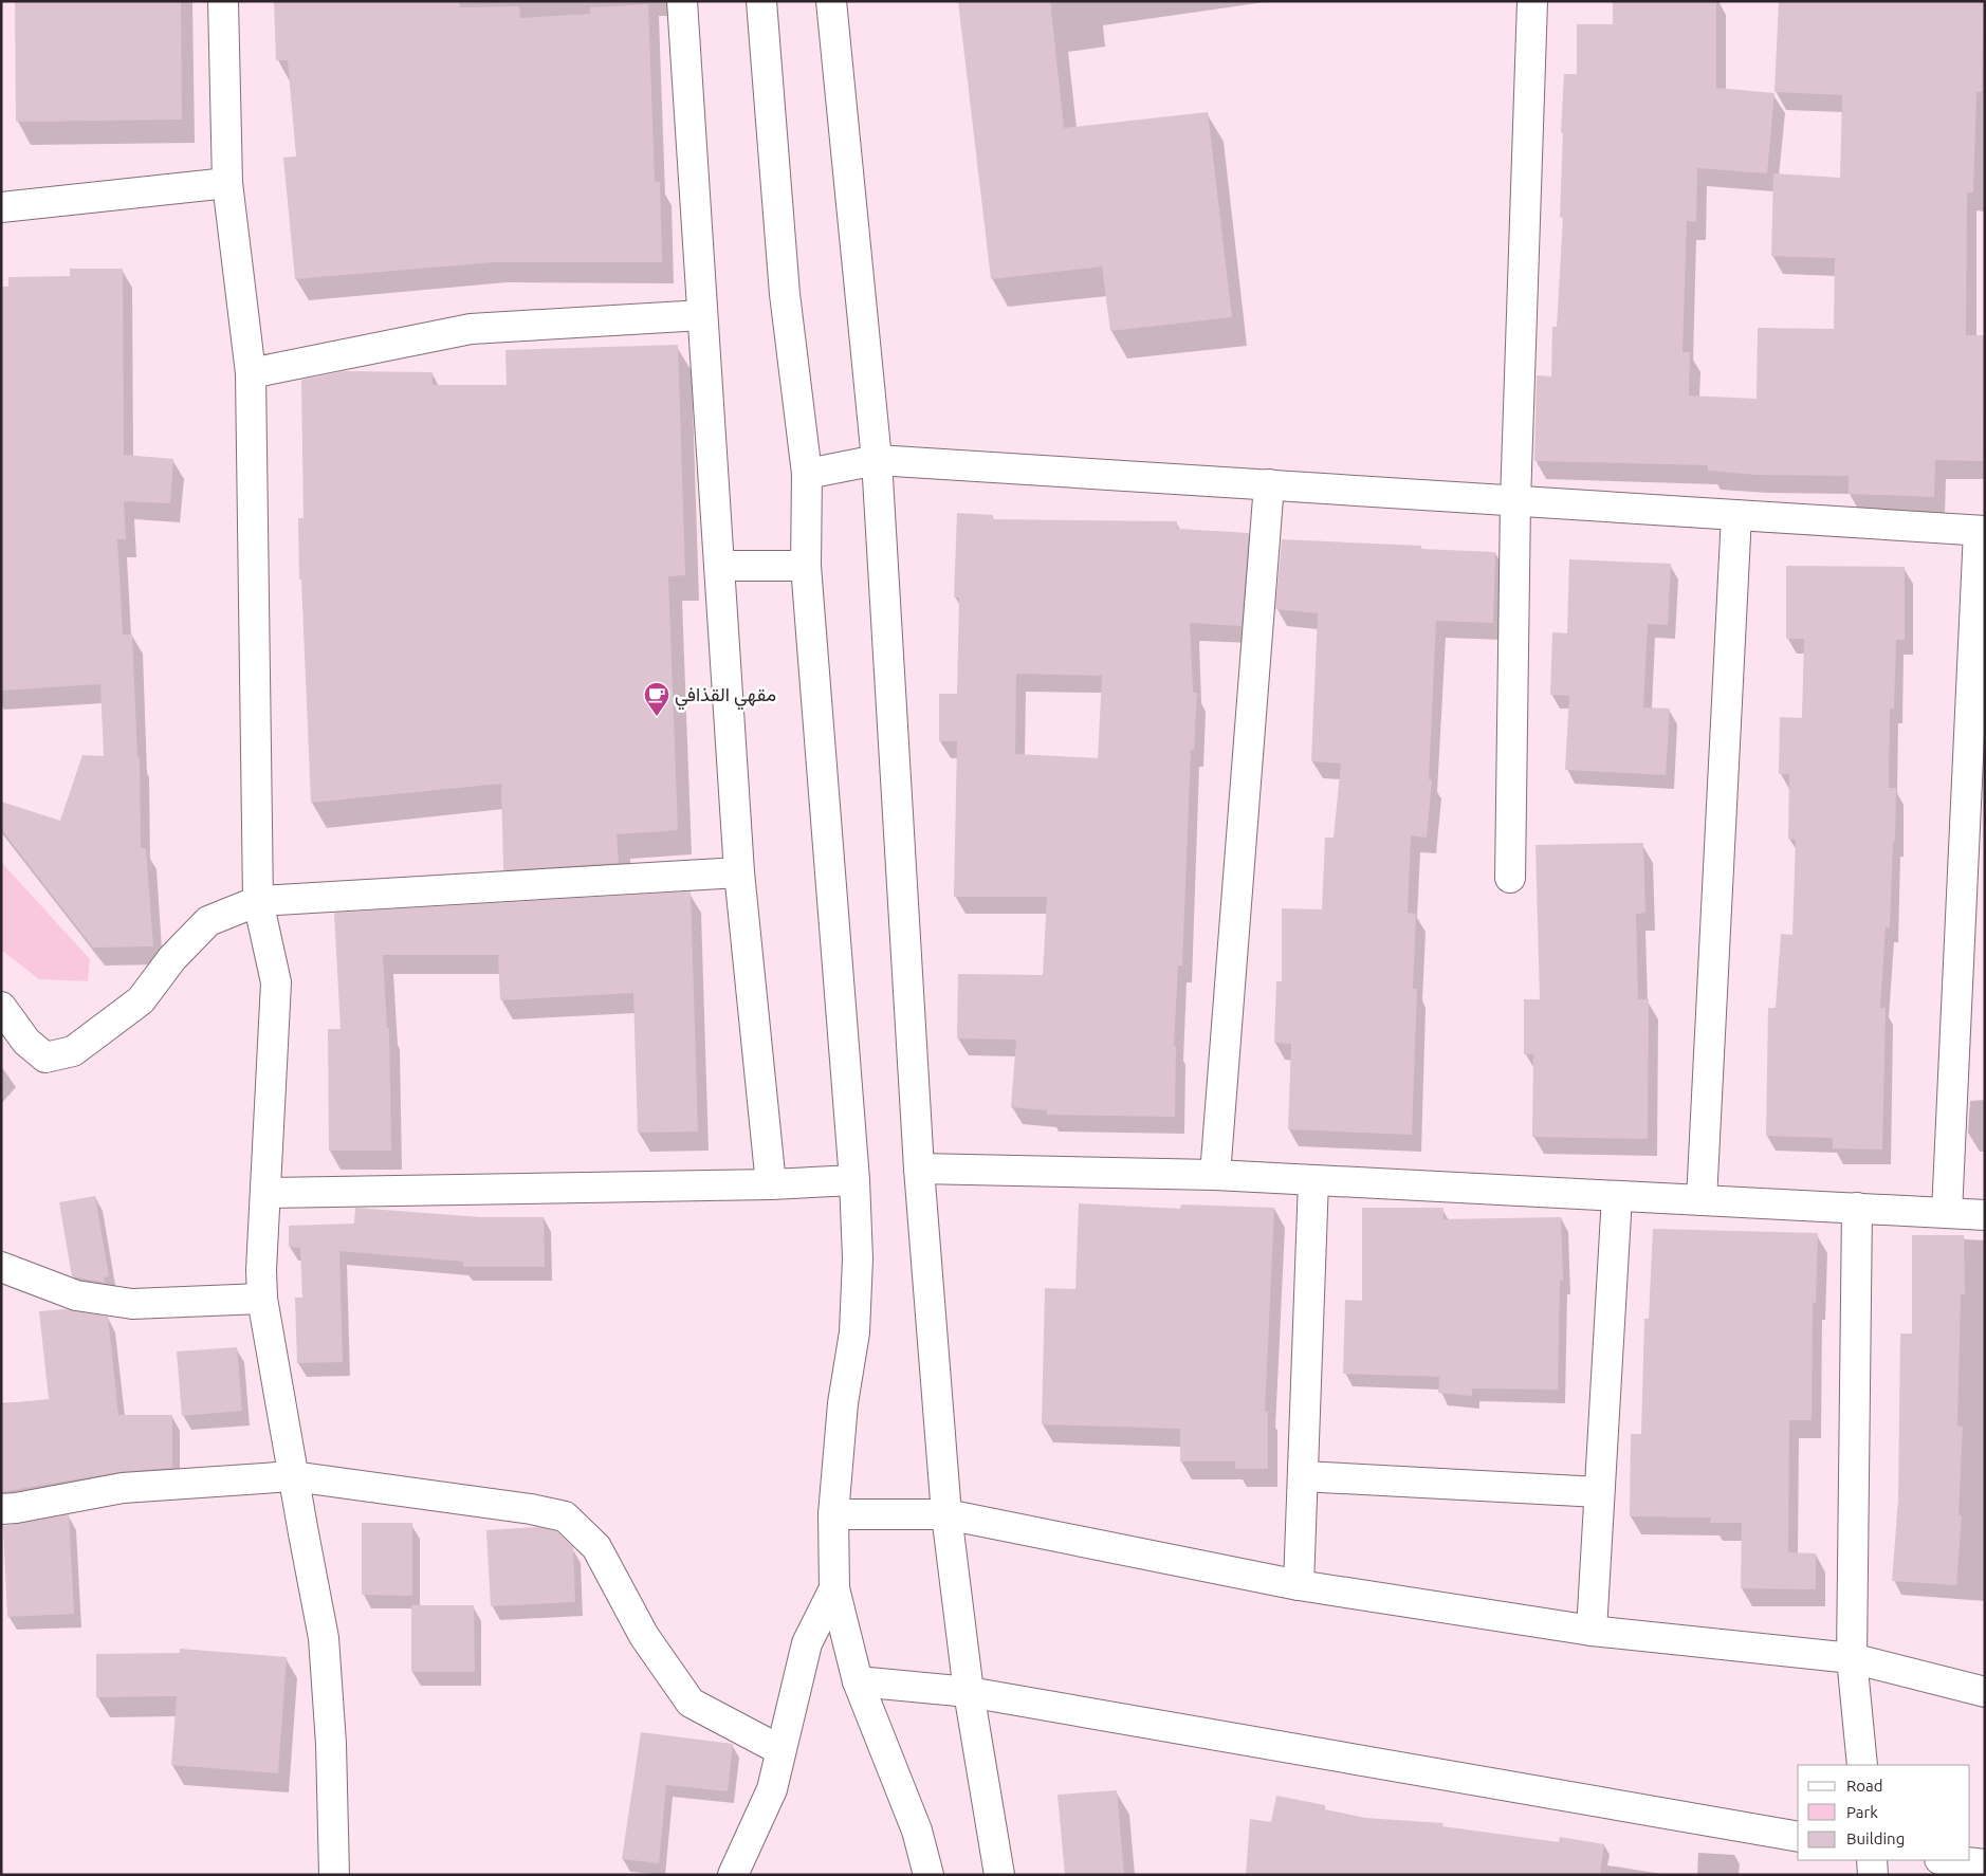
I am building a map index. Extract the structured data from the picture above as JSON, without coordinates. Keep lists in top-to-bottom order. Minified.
{"places":{"cafe":["مقهي القذافي"]},"legend":["Road","Park","Building"]}
